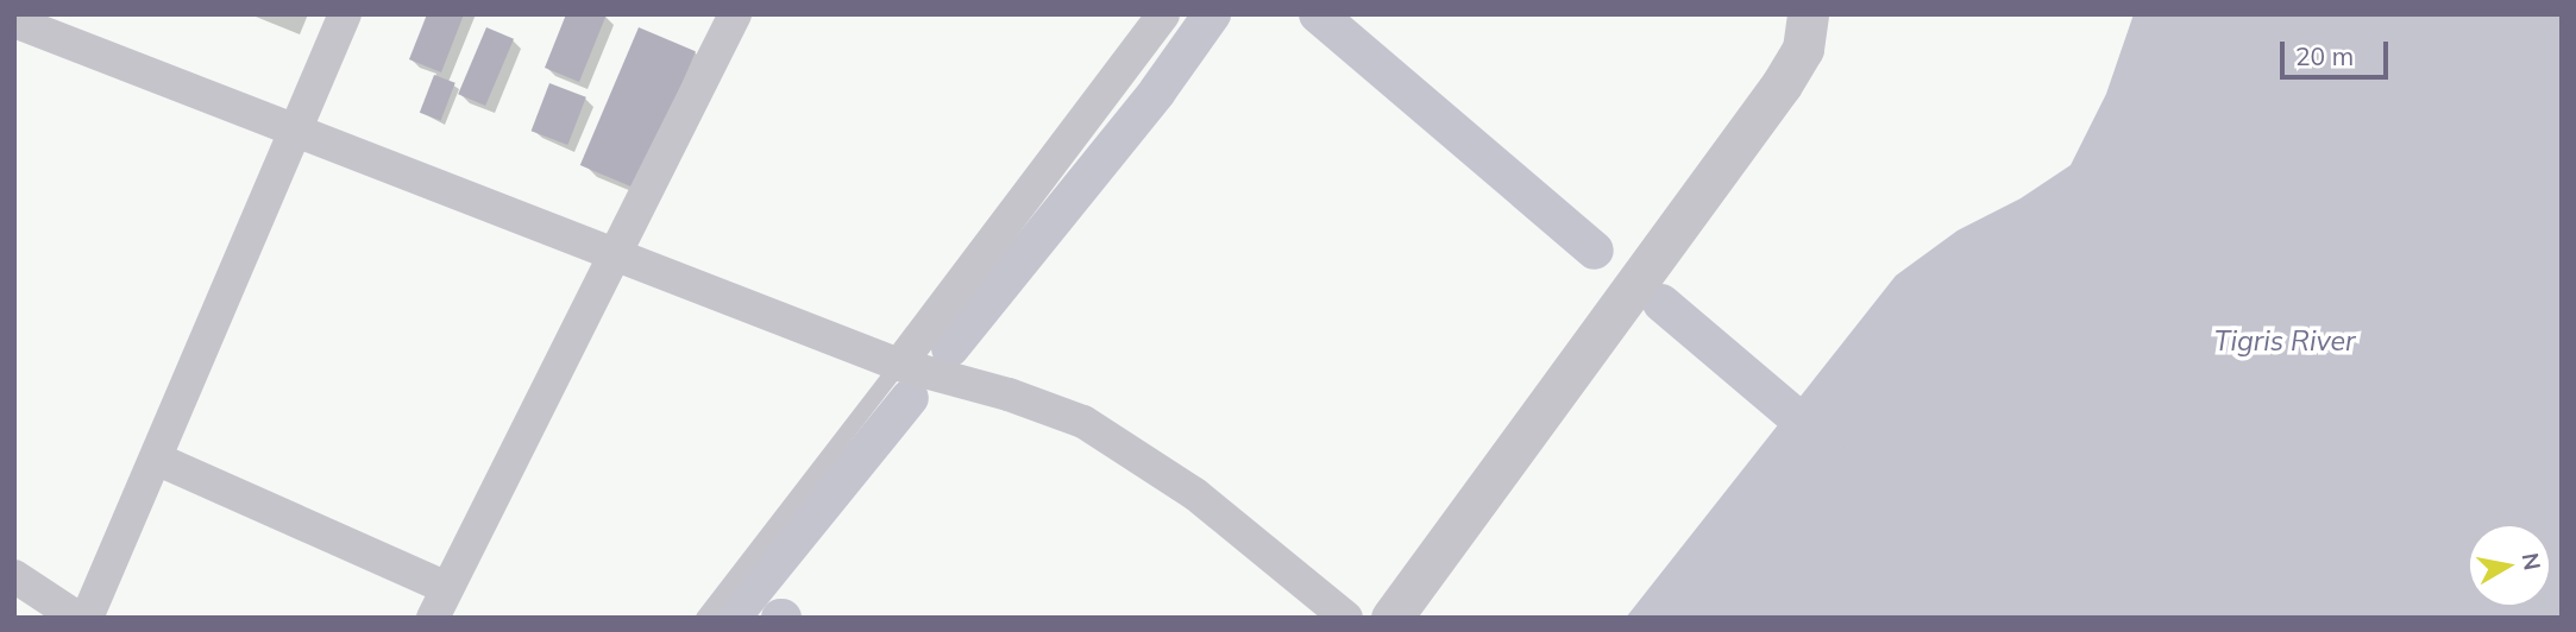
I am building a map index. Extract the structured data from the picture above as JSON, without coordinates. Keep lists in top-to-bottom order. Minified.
{"water":["Tigris River"],"scale_bar":"20 m","north":"right"}
